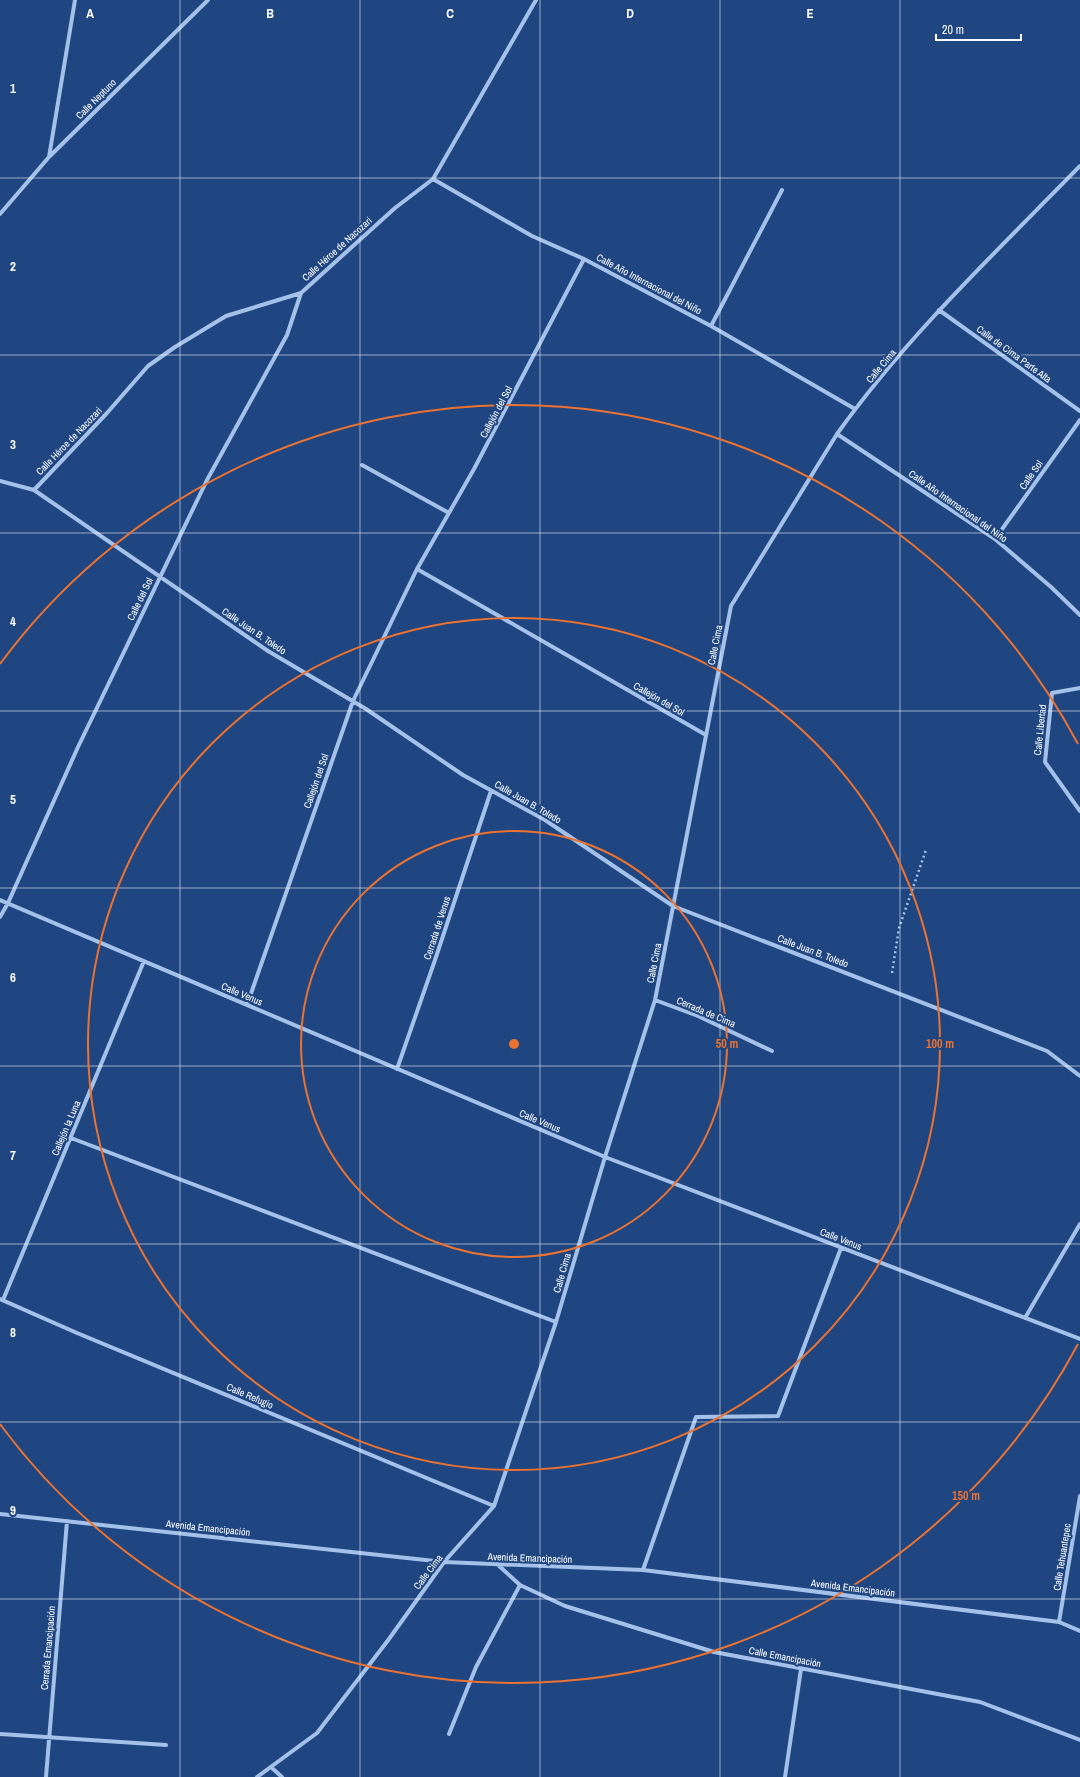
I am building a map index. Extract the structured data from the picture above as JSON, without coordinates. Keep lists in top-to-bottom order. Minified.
{"streets":{"street":["Calle Neptuno","Calle Héroe de Nacozari","Calle Año Internacional del Niño","Calle de Cima Parte Alta","Calle Cima","Callejón del Sol","Calle Sol","Calle del Sol","Calle Juan B. Toledo","Calle Libertad","Cerrada de Venus","Calle Venus","Cerrada de Cima","Callejón la Luna","Calle Refugio","Avenida Emancipación","Calle Tehuantepec","Cerrada Emancipación","Calle Emancipación"]},"crossings":[["Calle Héroe de Nacozari","Calle Año Internacional del Niño"],["Calle Héroe de Nacozari","Calle del Sol"],["Calle Héroe de Nacozari","Calle Juan B. Toledo"],["Calle Año Internacional del Niño","Calle Cima"],["Calle Año Internacional del Niño","Callejón del Sol"],["Calle Año Internacional del Niño","Calle Sol"],["Calle de Cima Parte Alta","Calle Cima"],["Calle Cima","Callejón del Sol"],["Calle Cima","Calle Juan B. Toledo"],["Calle Cima","Calle Venus"],["Calle Cima","Cerrada de Cima"],["Calle Cima","Calle Refugio"],["Calle Cima","Avenida Emancipación"],["Callejón del Sol","Calle Juan B. Toledo"],["Callejón del Sol","Calle Venus"],["Calle del Sol","Calle Juan B. Toledo"],["Calle del Sol","Calle Venus"],["Calle Juan B. Toledo","Cerrada de Venus"],["Cerrada de Venus","Calle Venus"],["Calle Venus","Callejón la Luna"],["Callejón la Luna","Calle Refugio"],["Avenida Emancipación","Calle Tehuantepec"],["Avenida Emancipación","Cerrada Emancipación"],["Avenida Emancipación","Calle Emancipación"]],"scale_bar":"20 m","grid":{"columns":["A","B","C","D","E"],"rows":["1","2","3","4","5","6","7","8","9"]},"rings":["50 m","100 m","150 m"]}
